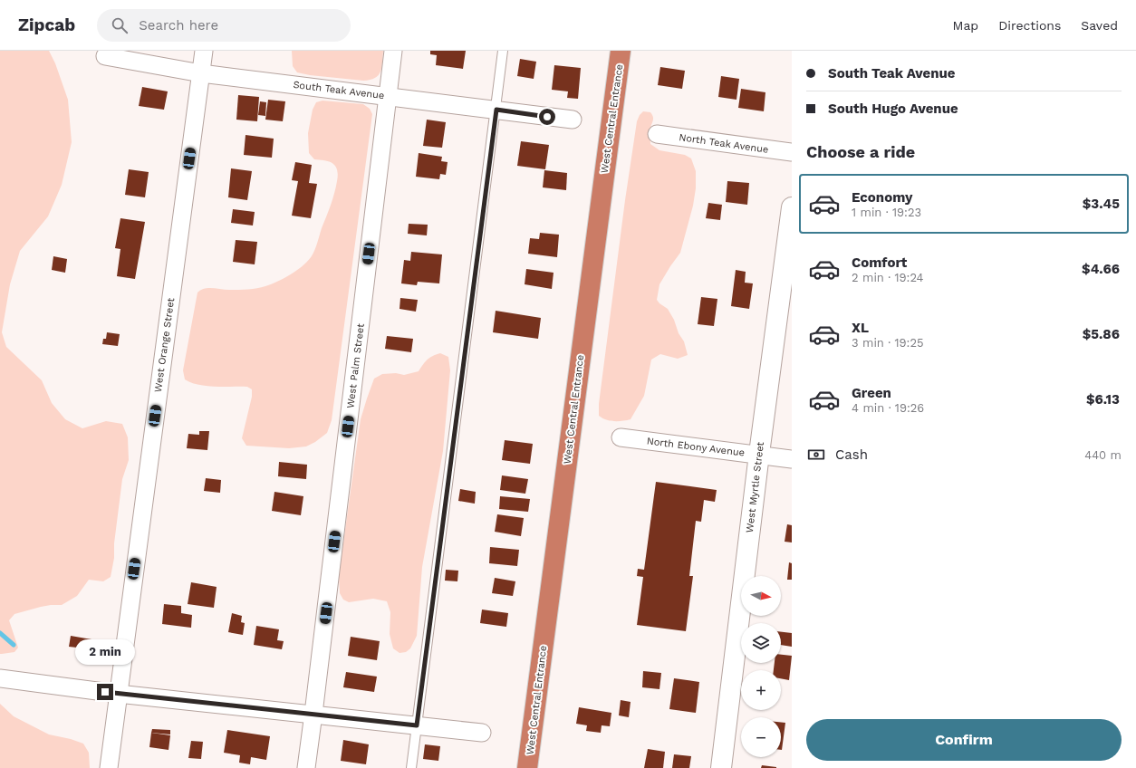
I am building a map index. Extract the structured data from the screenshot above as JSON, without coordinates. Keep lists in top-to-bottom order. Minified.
{"streets":{"highway":["West Central Entrance"],"street":["South Teak Avenue","North Teak Avenue","West Orange Street","West Palm Street","North Ebony Avenue","West Myrtle Street"]},"crossings":[["South Teak Avenue","West Orange Street"],["South Teak Avenue","West Palm Street"],["North Ebony Avenue","West Myrtle Street"]],"north":"right","page":{"header":"Zipcab","search":"Search here","nav":["Map","Directions","Saved"],"banner":["South Teak Avenue","South Hugo Avenue"],"heading":"Choose a ride","list":[{"name":"Economy","note":"1 min · 19:23","value":"$3.45"},{"name":"Comfort","note":"2 min · 19:24","value":"$4.66"},{"name":"XL","note":"3 min · 19:25","value":"$5.86"},{"name":"Green","note":"4 min · 19:26","value":"$6.13"}],"pay":["Cash","440 m"],"map_buttons":["+","−"],"bubble":"2 min","buttons":"Confirm"}}
